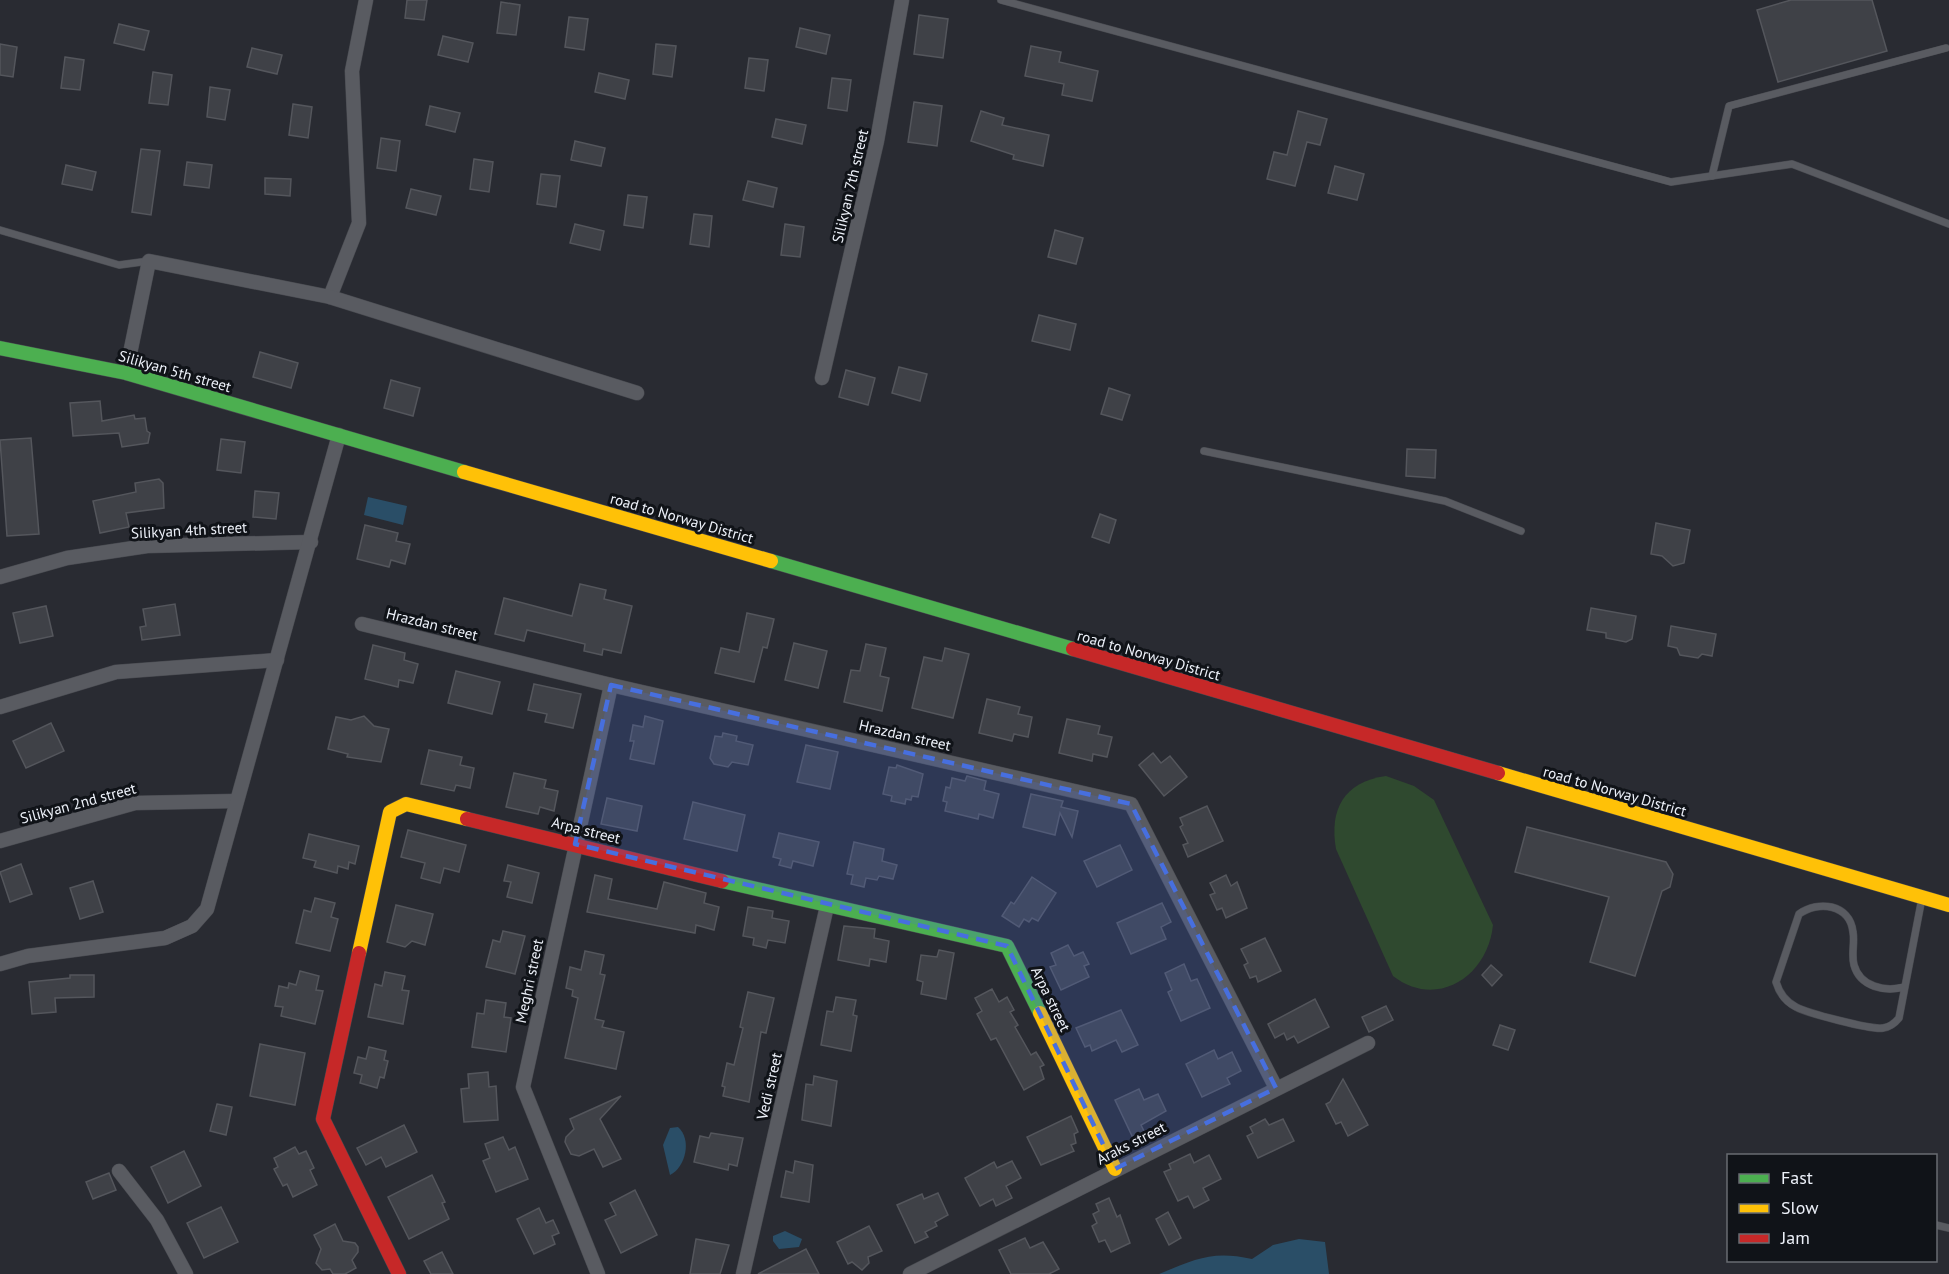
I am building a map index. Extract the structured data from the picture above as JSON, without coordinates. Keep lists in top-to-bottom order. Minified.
{"streets":{"street":["Silikyan 7th street","Silikyan 5th street","road to Norway District","Silikyan 4th street","Hrazdan street","Silikyan 2nd street","Arpa street","Meghri street","Vedi street","Araks street"]},"crossings":[["Silikyan 5th street","road to Norway District"],["Hrazdan street","Meghri street"],["Hrazdan street","Araks street"],["Arpa street","Meghri street"],["Arpa street","Vedi street"],["Arpa street","Araks street"]],"legend":["Fast","Slow","Jam"]}
